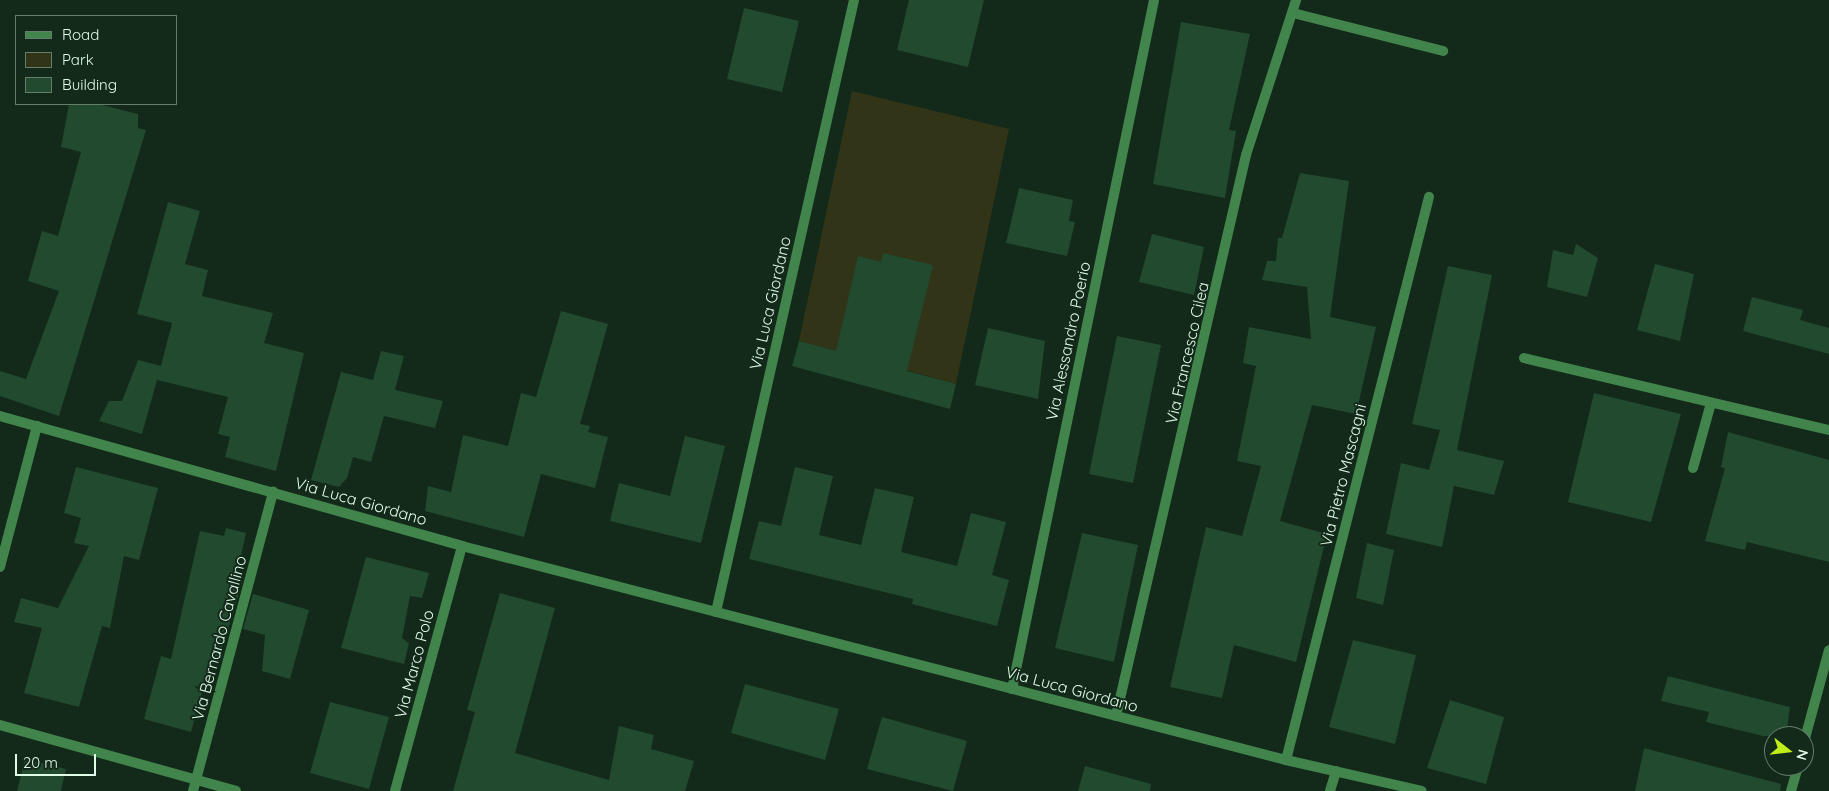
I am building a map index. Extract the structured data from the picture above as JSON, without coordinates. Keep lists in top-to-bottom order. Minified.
{"streets":{"street":["Via Luca Giordano","Via Alessandro Poerio","Via Francesco Cilea","Via Pietro Mascagni","Via Bernardo Cavallino","Via Marco Polo"]},"crossings":[["Via Luca Giordano","Via Alessandro Poerio"],["Via Luca Giordano","Via Francesco Cilea"],["Via Luca Giordano","Via Pietro Mascagni"],["Via Luca Giordano","Via Bernardo Cavallino"],["Via Luca Giordano","Via Marco Polo"]],"legend":["Road","Park","Building"],"scale_bar":"20 m","north":"right"}
